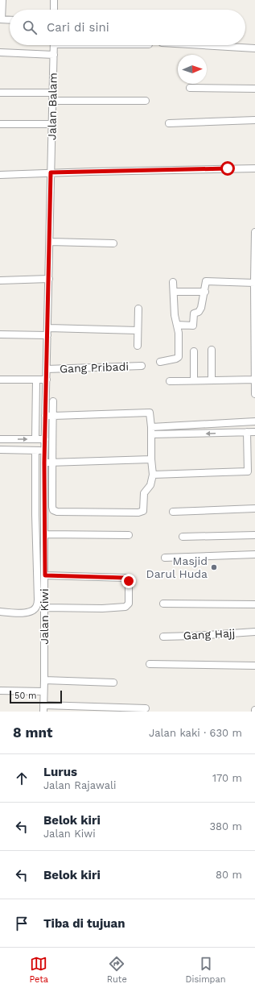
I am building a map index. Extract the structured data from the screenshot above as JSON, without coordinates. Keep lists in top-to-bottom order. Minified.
{"streets":{"street":["Jalan Balam","Gang Pribadi","Jalan Kiwi","Gang Hajj"]},"crossings":[["Jalan Balam","Jalan Kiwi"],["Gang Pribadi","Jalan Kiwi"]],"places":["Masjid Darul Huda"],"scale_bar":"50 m","north":"right","page":{"search":"Cari di sini","scale":"50 m","heading":["8 mnt","Jalan kaki · 630 m"],"list":[["Lurus","Jalan Rajawali","170 m"],["Belok kiri","Jalan Kiwi","380 m"],["Belok kiri","80 m"],"Tiba di tujuan"],"nav":["Peta","Rute","Disimpan"]}}
